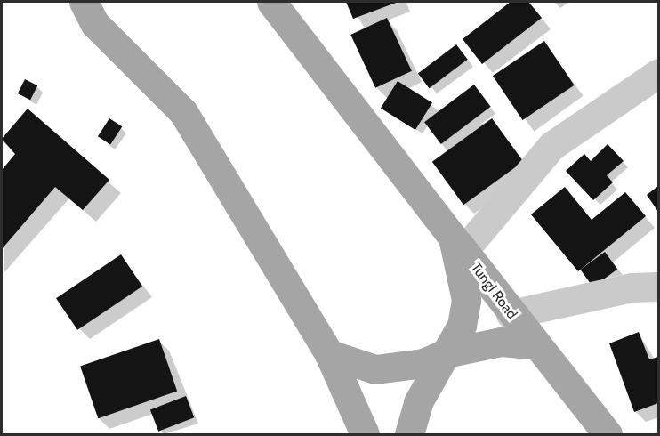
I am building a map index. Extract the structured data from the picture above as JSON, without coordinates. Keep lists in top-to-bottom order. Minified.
{"streets":{"main road":["Tungi Road"]}}
